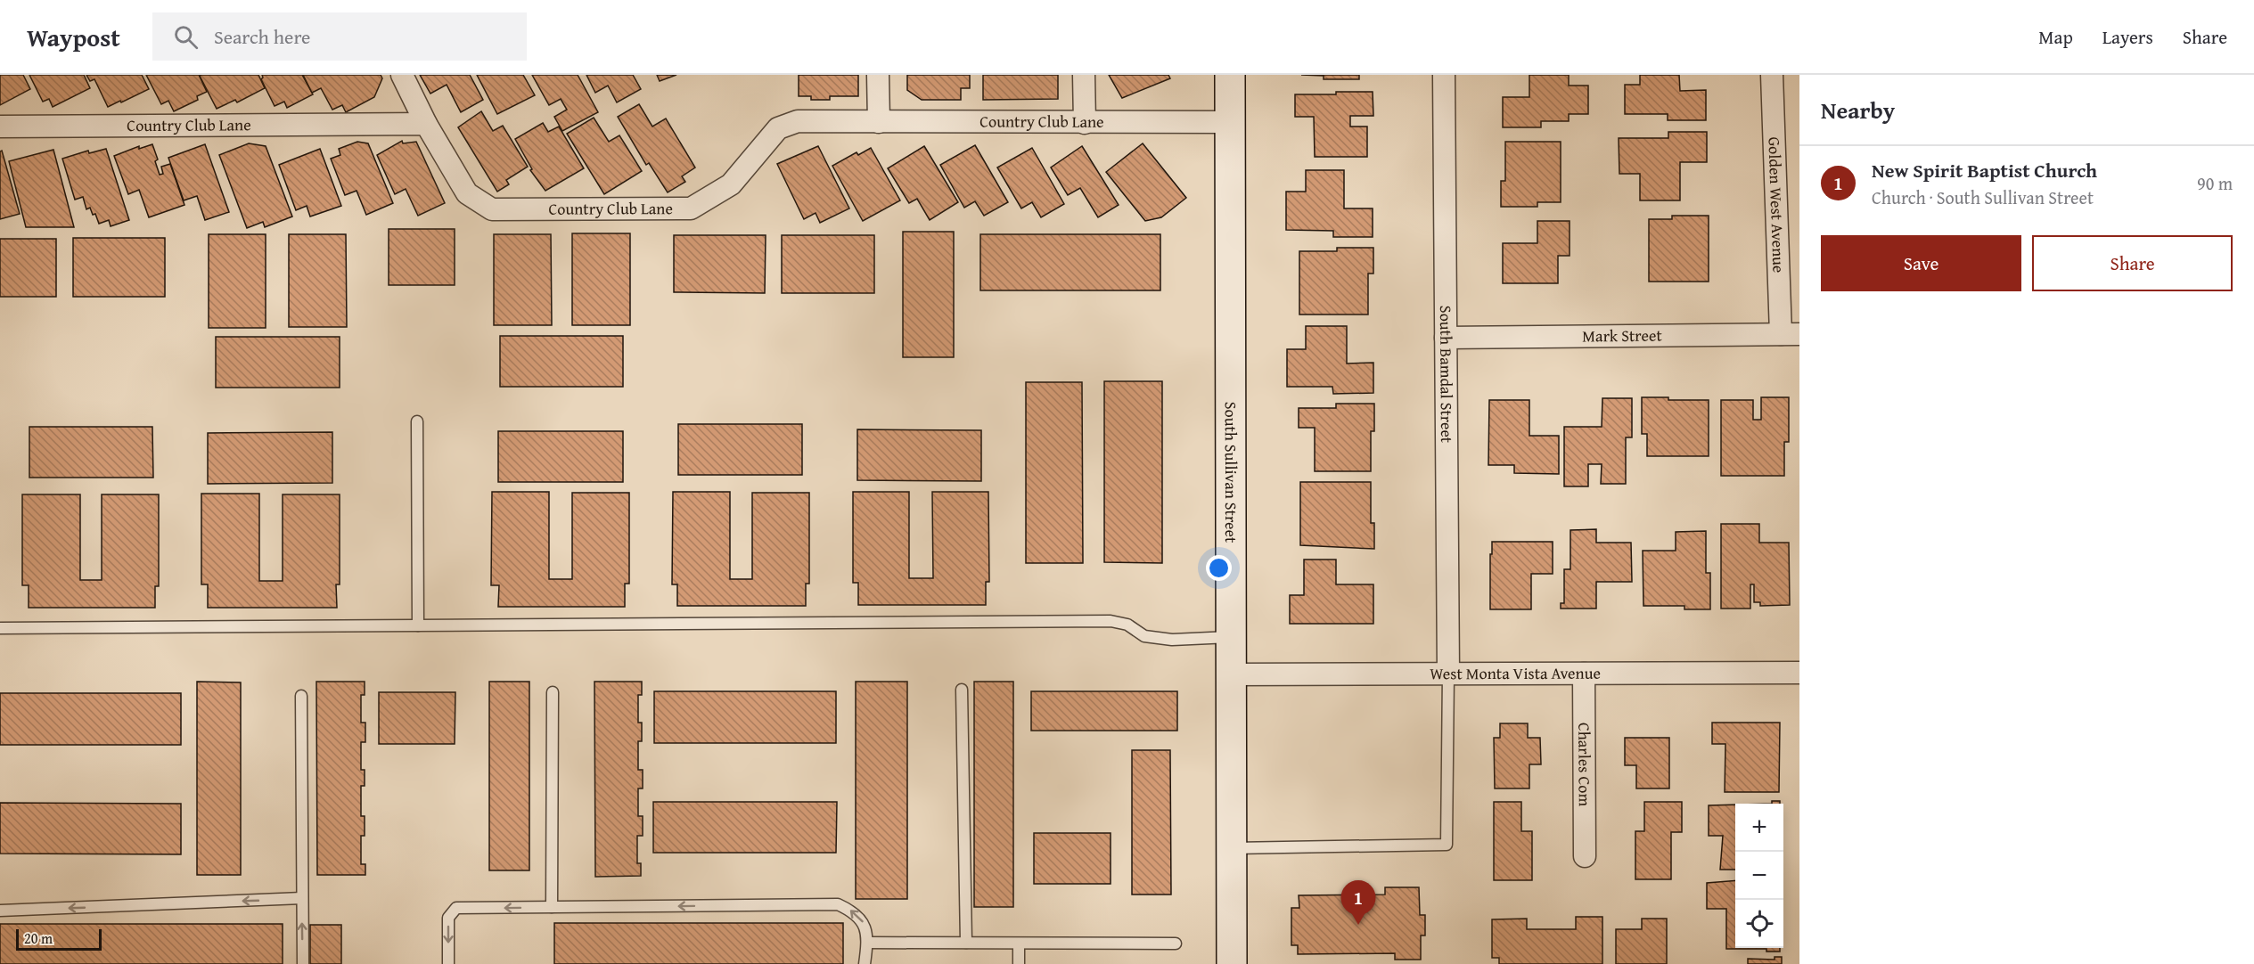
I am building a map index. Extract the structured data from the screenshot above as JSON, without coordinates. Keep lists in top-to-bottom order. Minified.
{"streets":{"street":["Country Club Lane","Golden West Avenue","Mark Street","South Bamdal Street","South Sullivan Street","West Monta Vista Avenue","Charles Com"]},"crossings":[["Country Club Lane","South Sullivan Street"],["Golden West Avenue","Mark Street"],["Mark Street","South Bamdal Street"],["South Bamdal Street","West Monta Vista Avenue"],["South Sullivan Street","West Monta Vista Avenue"],["West Monta Vista Avenue","Charles Com"]],"scale_bar":"20 m","page":{"header":"Waypost","search":"Search here","nav":["Map","Layers","Share"],"heading":"Nearby","list":[{"mark":"1","name":"New Spirit Baptist Church","note":"Church · South Sullivan Street","value":"90 m"}],"buttons":["Save","Share"],"map_buttons":["+","−"],"pins":"1","scale":"20 m"}}
